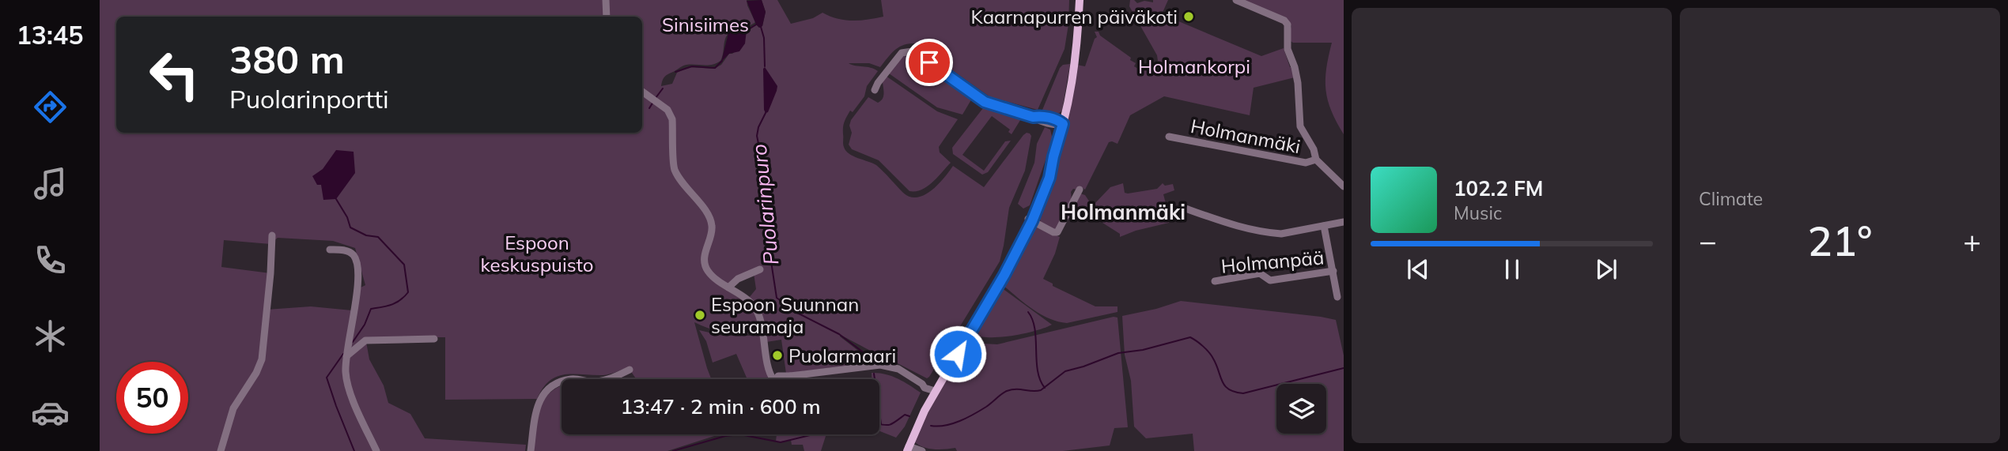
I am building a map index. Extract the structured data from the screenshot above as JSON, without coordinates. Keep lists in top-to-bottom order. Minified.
{"streets":{"street":["Holmanmäki","Holmanpää"]},"districts":["Holmanmäki"],"water":["Puolarinpuro"],"parks":["Sinisiimes","Holmankorpi","Espoon keskuspuisto"],"places":["Kaarnapurren päiväkoti","Espoon Suunnan seuramaja","Puolarmaari"],"page":{"tabs":"13:45","tile":"Climate","turn":["380 m","Puolarinportti"],"song":["102.2 FM","Music"],"heat":["−","21°","+"],"limit":"50","trip":"13:47 · 2 min · 600 m"}}
